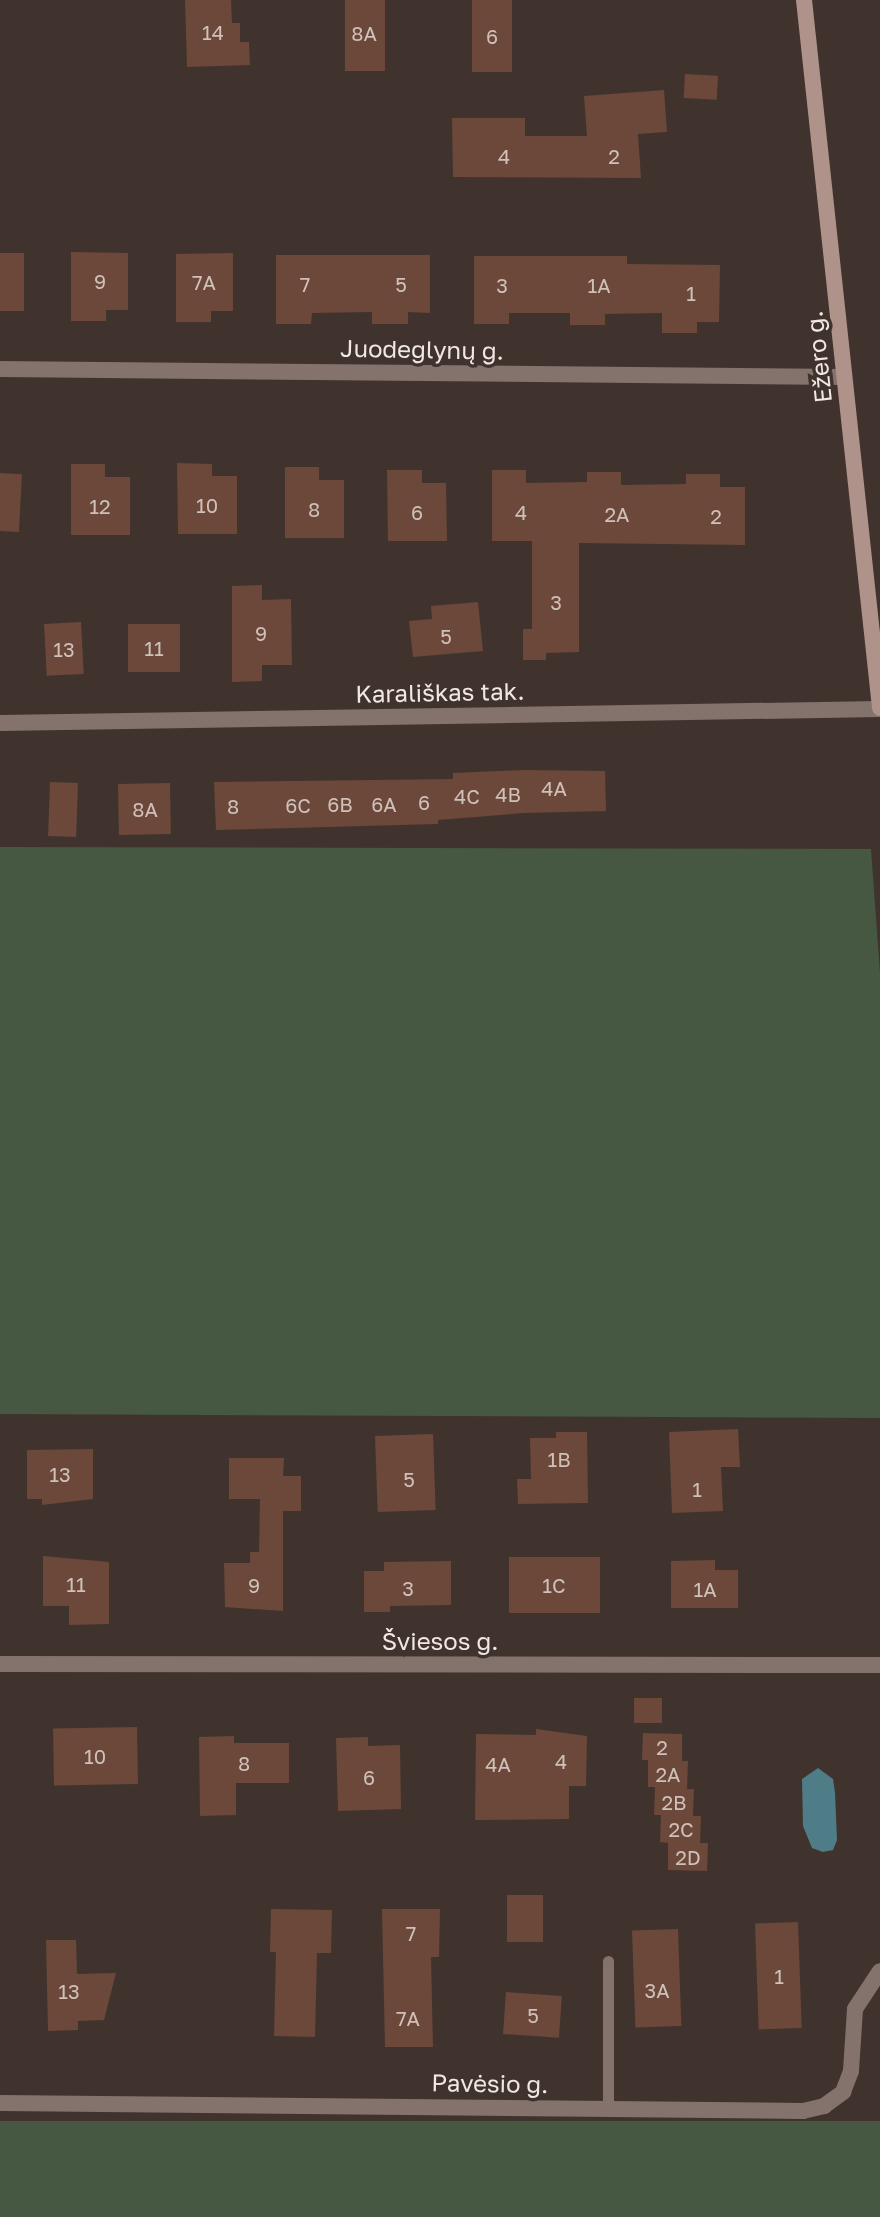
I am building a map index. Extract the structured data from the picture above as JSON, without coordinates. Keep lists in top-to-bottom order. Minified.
{"streets":{"main road":["Ežero g."],"street":["Juodeglynų g.","Karališkas tak.","Šviesos g.","Pavėsio g."]},"crossings":[["Juodeglynų g.","Ežero g."],["Ežero g.","Karališkas tak."]],"house_numbers":["14","8A","6","4","2","9","7A","7","5","3","1A","1","10","12","8","6","4","2A","2","3","9","5","11","13","4A","4B","4C","6","6B","6A","6C","8","8A","1B","13","5","1","11","9","1C","3","1A","2","10","4","8","4A","2A","6","2B","2C","2D","7","1","3A","13","5","7A"]}
